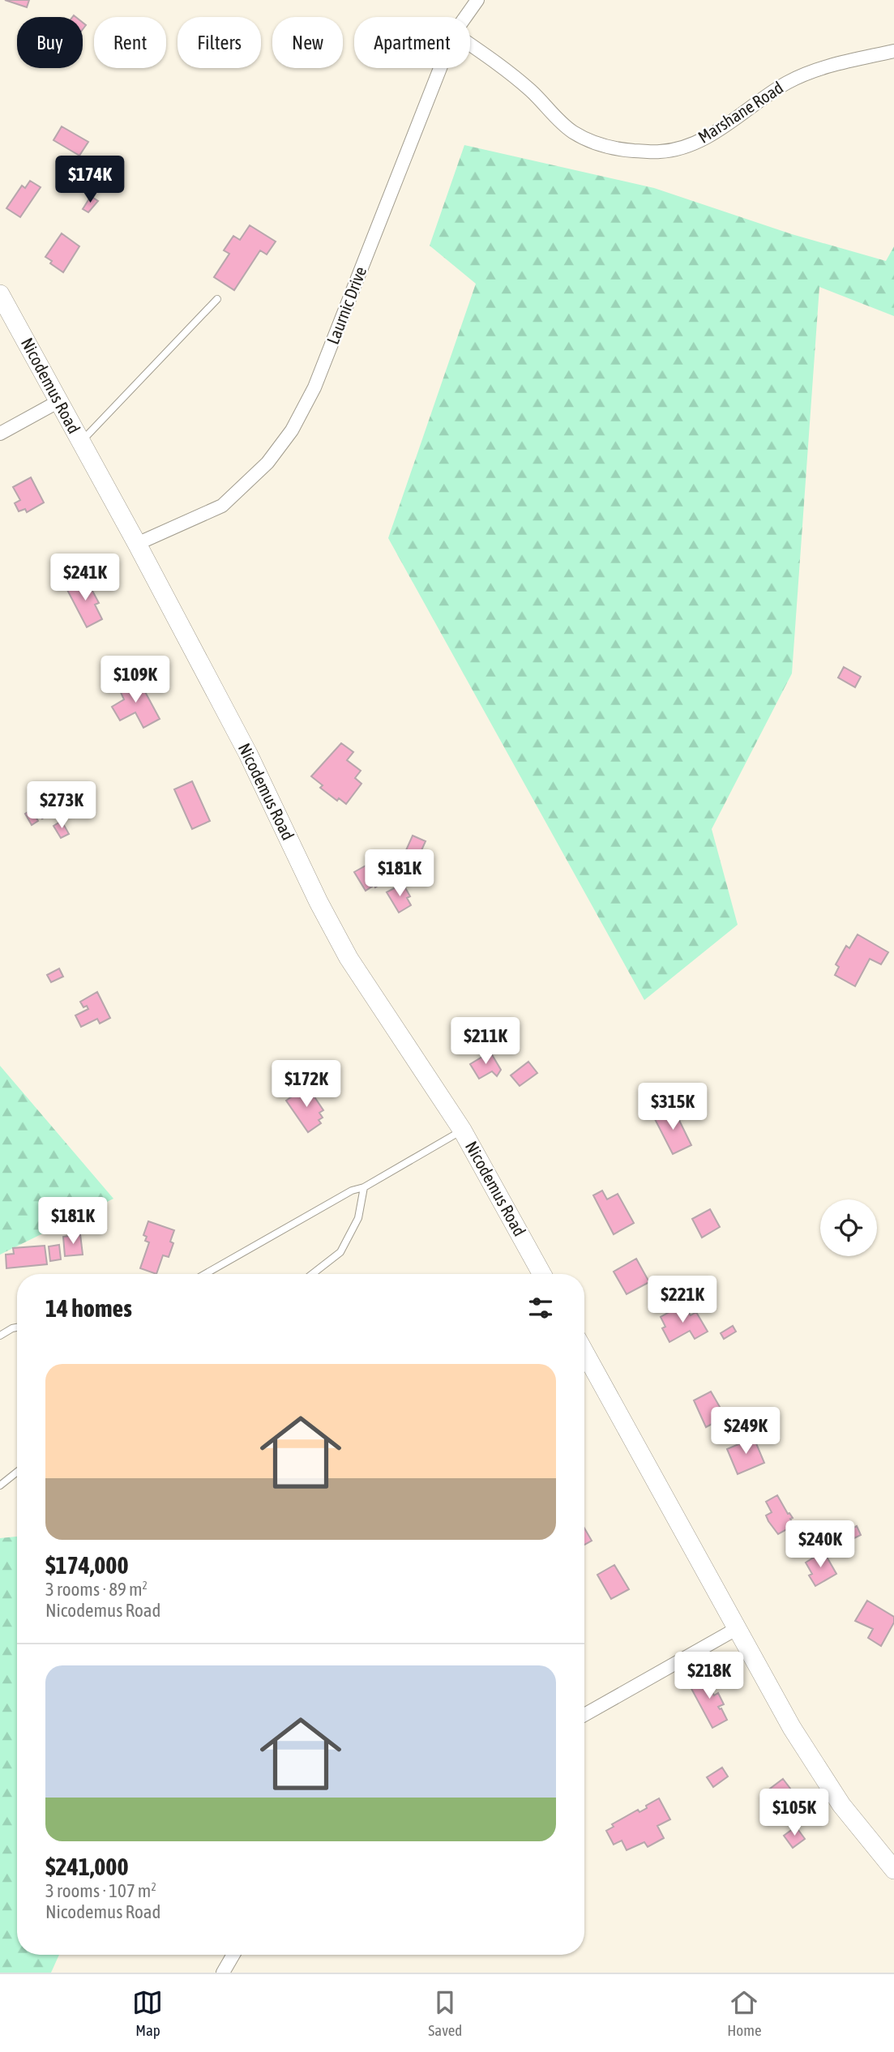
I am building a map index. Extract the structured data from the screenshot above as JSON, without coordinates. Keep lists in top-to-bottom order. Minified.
{"streets":{"street":["Marshane Road","Laurnic Drive","Nicodemus Road"]},"crossings":[["Laurnic Drive","Nicodemus Road"]],"page":{"chip":["Buy","Rent","Filters","New","Apartment"],"price":["$174K","$241K","$109K","$273K","$181K","$211K","$172K","$315K","$181K","$221K","$249K","$240K","$218K","$105K"],"heading":"14 homes","list":[{"name":"$174,000","note":"3 rooms · 89 m² · Nicodemus Road"},{"name":"$241,000","note":"3 rooms · 107 m² · Nicodemus Road"}],"tabs":["Map","Saved","Home"]}}
